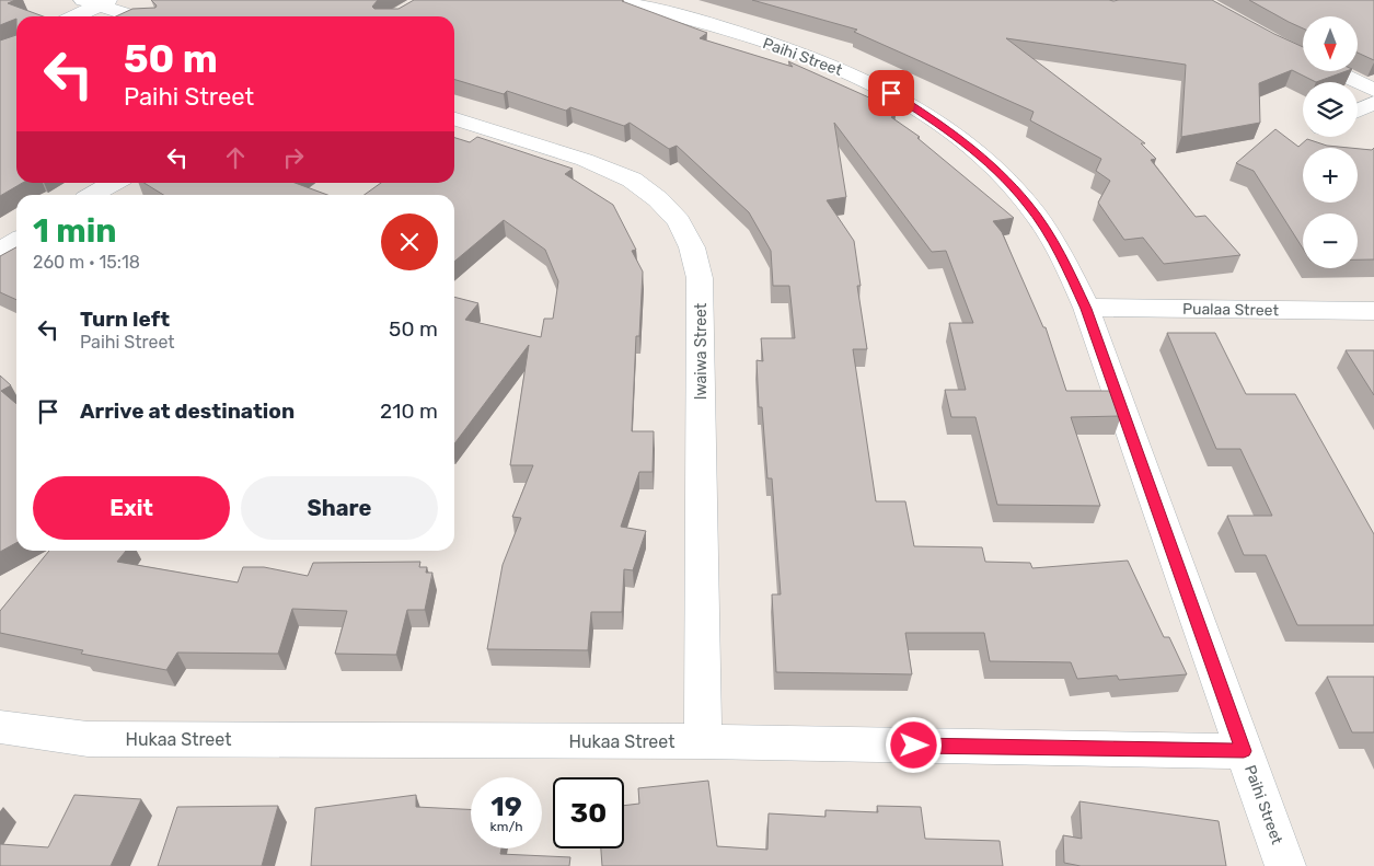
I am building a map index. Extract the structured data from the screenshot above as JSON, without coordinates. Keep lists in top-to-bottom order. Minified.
{"streets":{"street":["Paihi Street","Pualaa Street","Iwaiwa Street","Hukaa Street"]},"crossings":[["Paihi Street","Pualaa Street"],["Paihi Street","Hukaa Street"],["Iwaiwa Street","Hukaa Street"]],"north":"bottom","page":{"map_buttons":["+","−"],"turn":["50 m","Paihi Street"],"heading":["1 min","260 m · 15:18"],"list":[{"name":"Turn left","note":"Paihi Street","value":"50 m"},{"name":"Arrive at destination","value":"210 m"}],"buttons":["Exit","Share"],"speed":"19 km/h","limit":"30"}}
